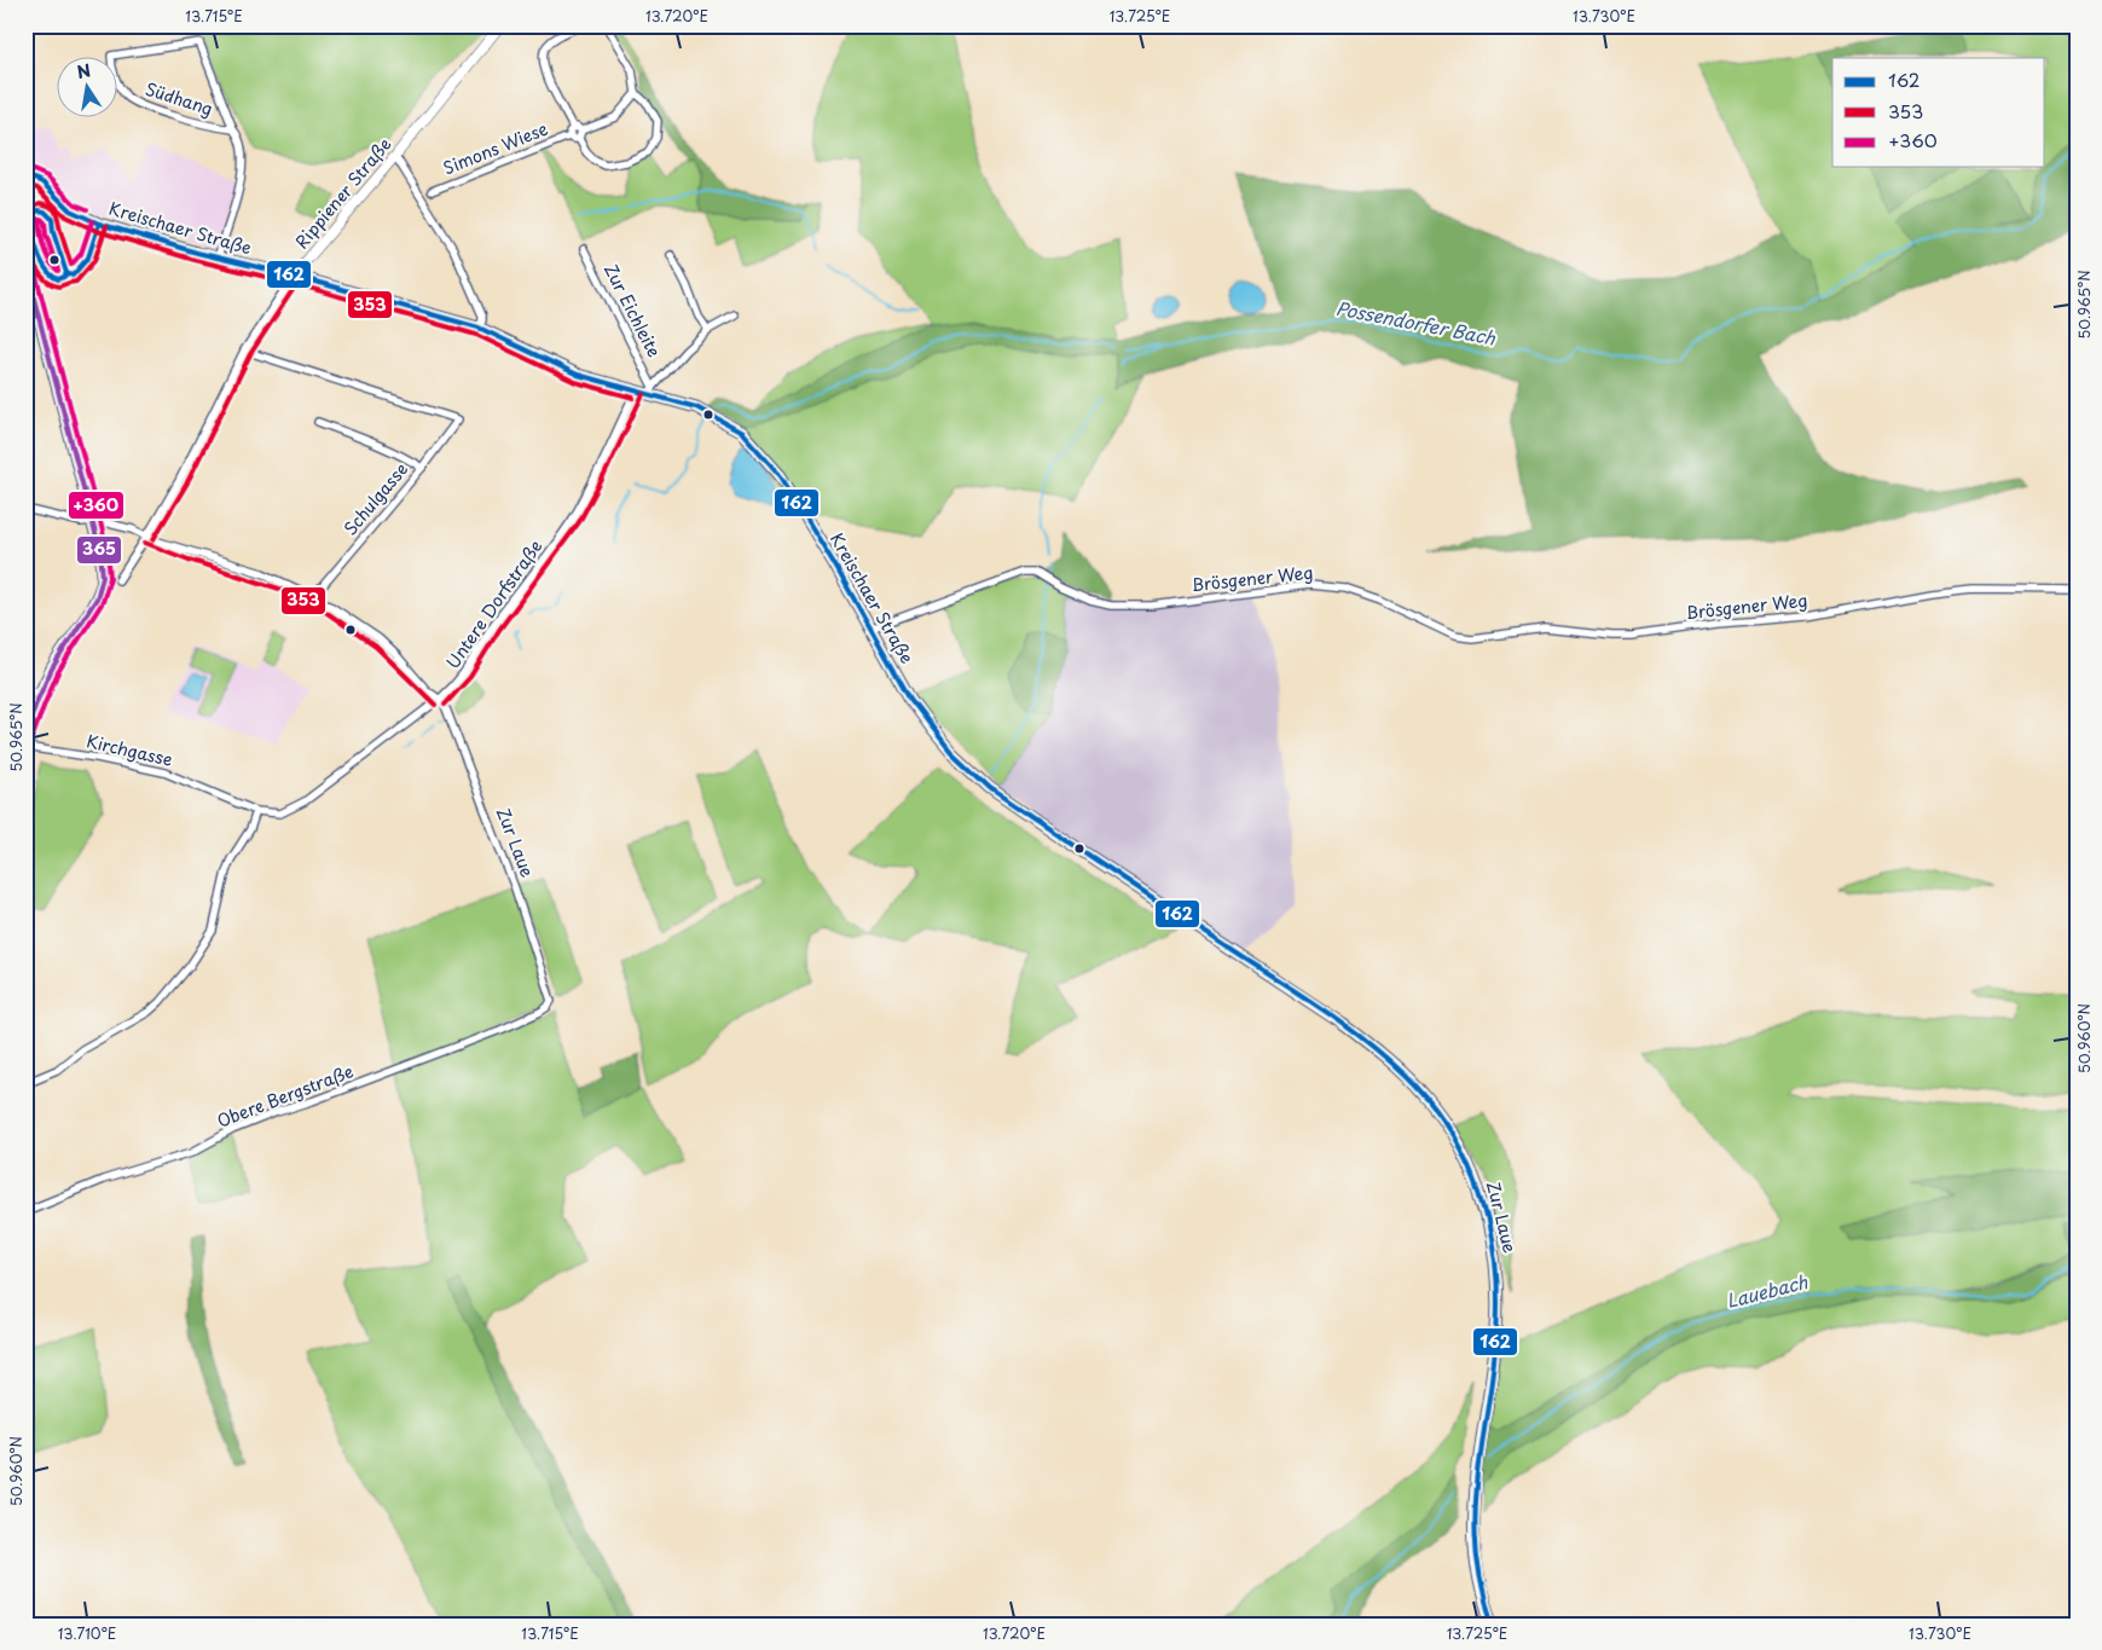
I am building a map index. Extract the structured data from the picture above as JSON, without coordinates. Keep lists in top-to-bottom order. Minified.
{"streets":{"main road":["Kreischaer Straße","Zur Laue"],"street":["Südhang","Simons Wiese","Rippiener Straße","Zur Eichleite","Schulgasse","Brösgener Weg","Untere Dorfstraße","Kirchgasse","Obere Bergstraße"]},"crossings":[["Südhang","Kreischaer Straße"],["Rippiener Straße","Kreischaer Straße"],["Rippiener Straße","Schulgasse"],["Kreischaer Straße","Zur Eichleite"],["Kreischaer Straße","Brösgener Weg"],["Kreischaer Straße","Untere Dorfstraße"],["Kreischaer Straße","Zur Laue"],["Untere Dorfstraße","Kirchgasse"],["Untere Dorfstraße","Zur Laue"],["Zur Laue","Obere Bergstraße"]],"water":["Possendorfer Bach","Lauebach"],"lines":["transit line +360","transit line 162","transit line 353","transit line 365"],"legend":["162","353","+360"],"north":"top","coordinates":["13.715°E","13.720°E","13.725°E","13.730°E","50.965°N","50.960°N","13.710°E"]}
